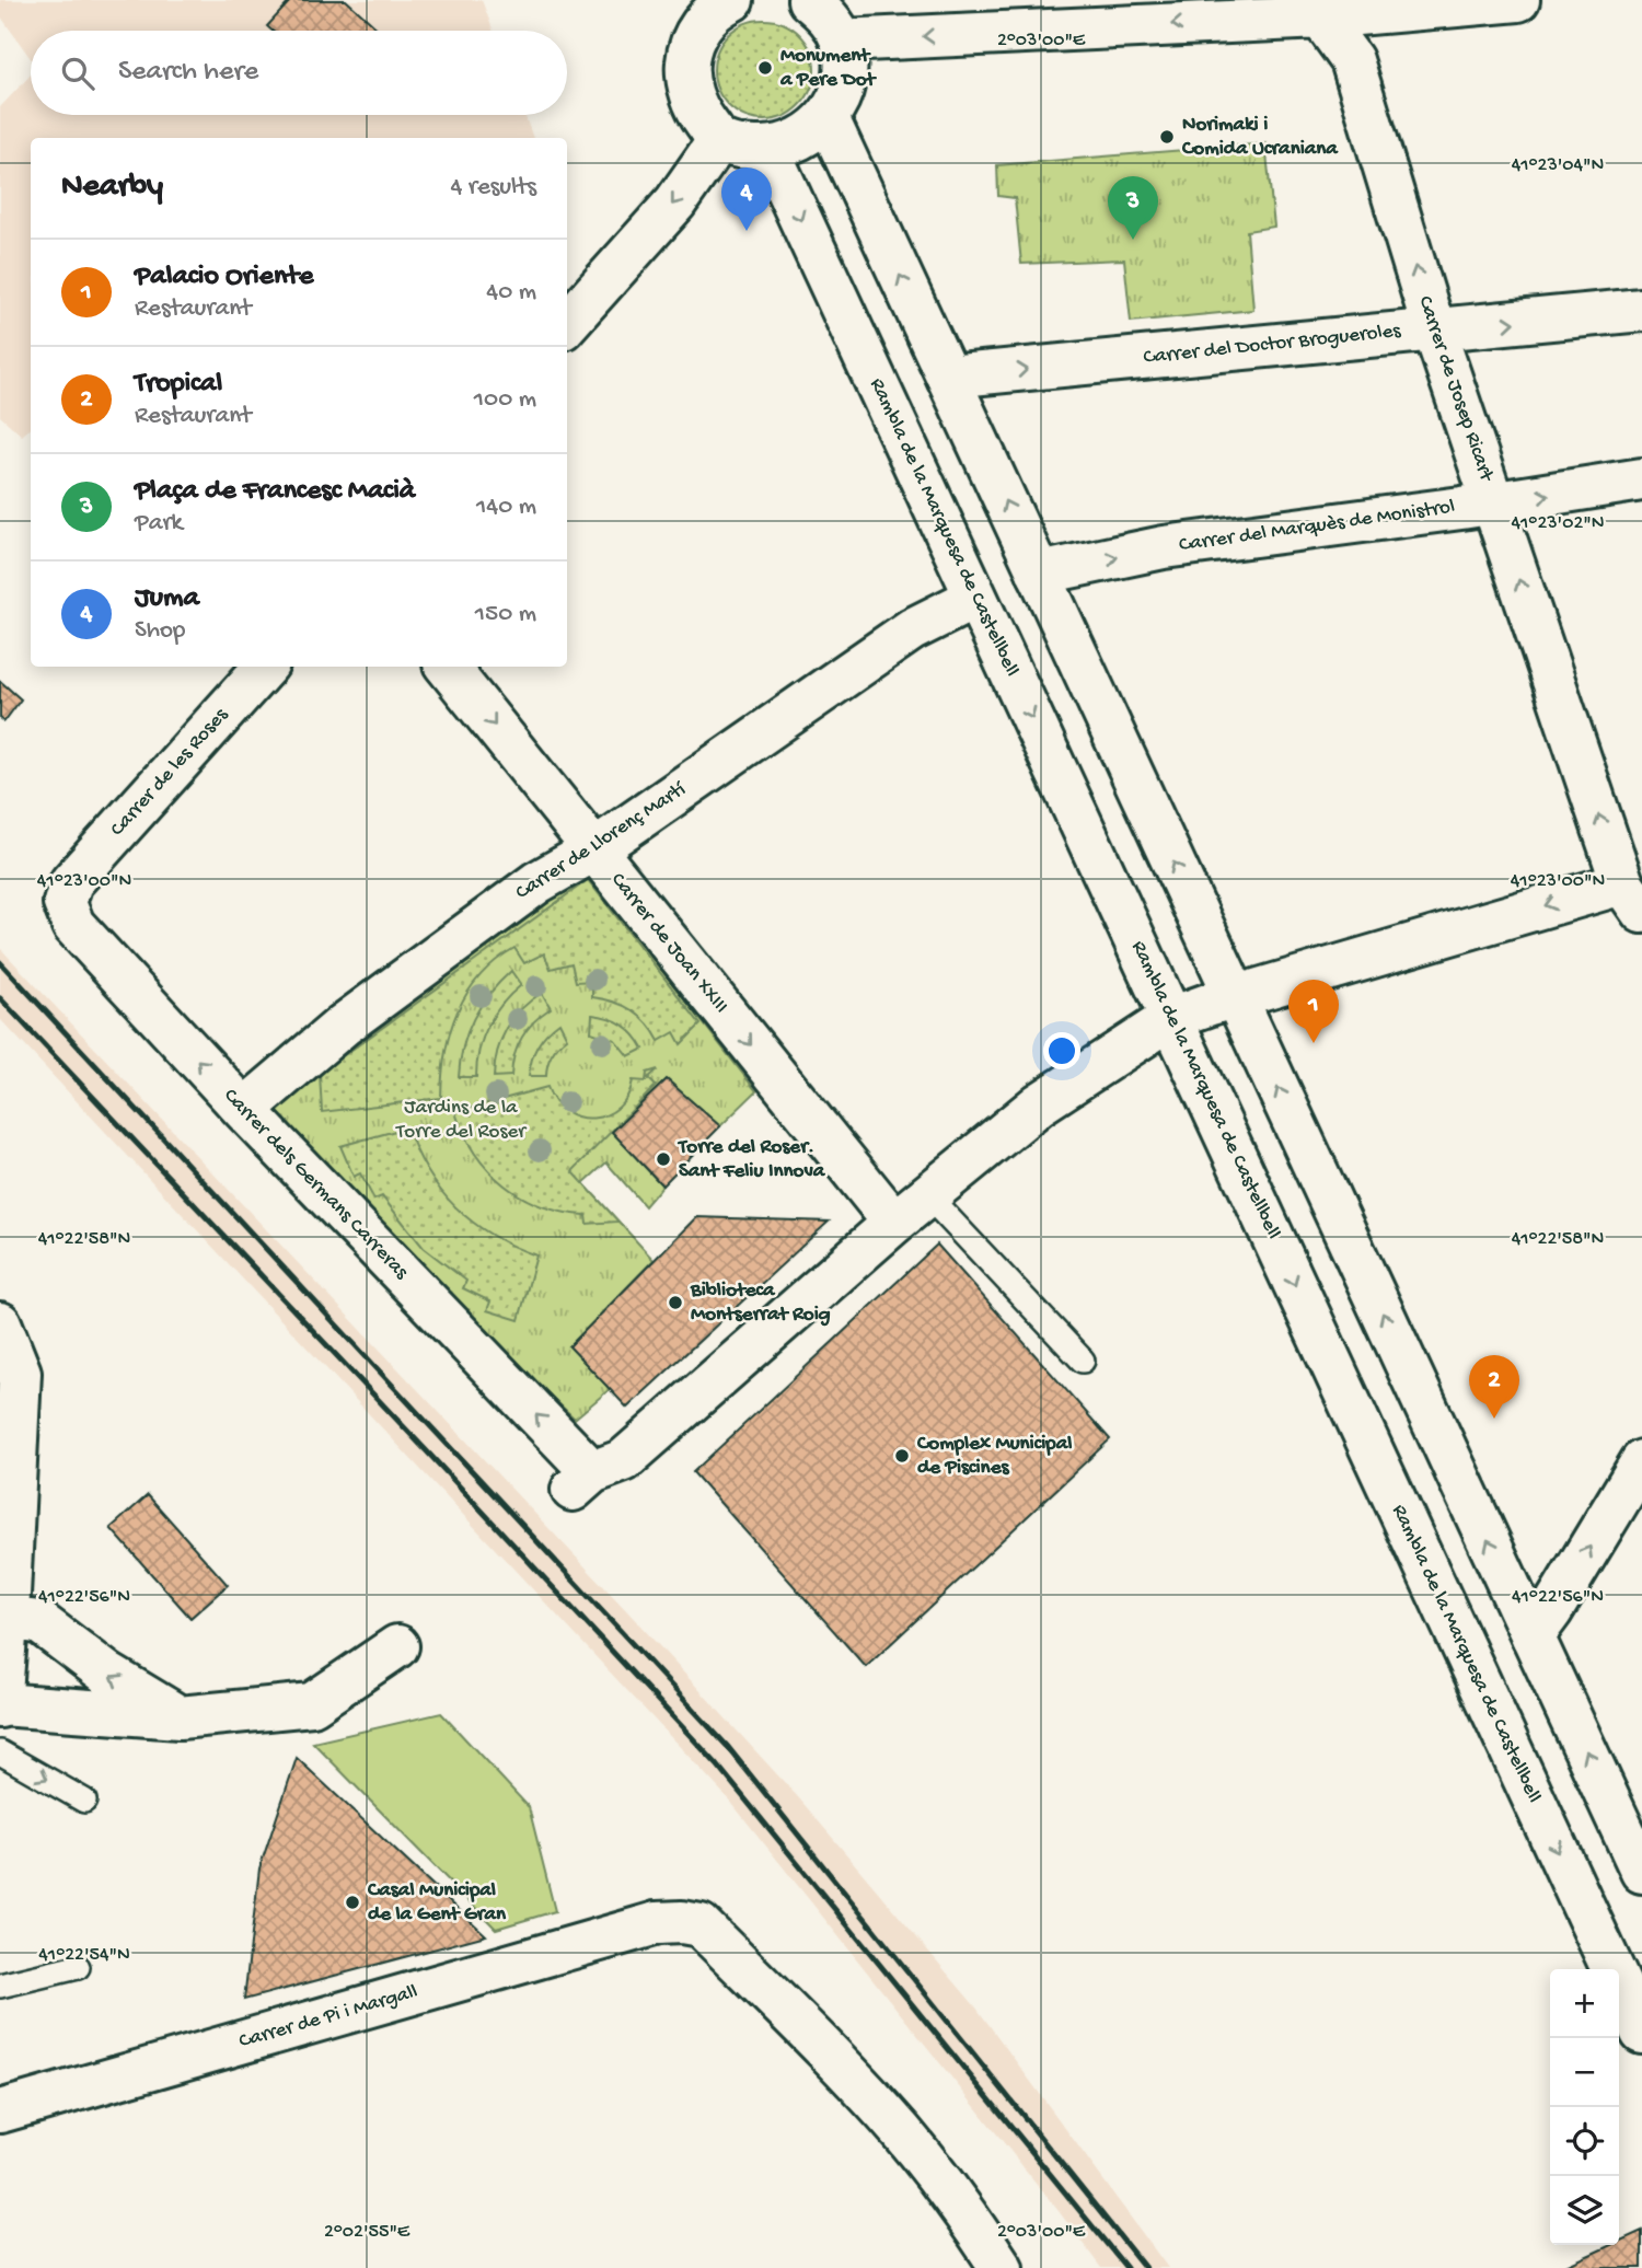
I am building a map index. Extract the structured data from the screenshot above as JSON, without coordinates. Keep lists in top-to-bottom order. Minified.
{"streets":{"street":["Carrer del Doctor Brogueroles","Carrer de Josep Ricart","Carrer del Marquès de Monistrol","Rambla de la Marquesa de Castellbell","Carrer de les Roses","Carrer de Llorenç Martí","Carrer de Joan XXIII","Carrer dels Germans Carreras","Carrer de Pi i Margall"]},"crossings":[["Carrer del Doctor Brogueroles","Carrer de Josep Ricart"],["Carrer de Josep Ricart","Carrer del Marquès de Monistrol"],["Rambla de la Marquesa de Castellbell","Carrer de Llorenç Martí"],["Carrer de les Roses","Carrer dels Germans Carreras"],["Carrer de Llorenç Martí","Carrer de Joan XXIII"],["Carrer de Llorenç Martí","Carrer dels Germans Carreras"],["Carrer de Joan XXIII","Carrer dels Germans Carreras"]],"one_way":["Carrer de Josep Ricart","Carrer del Marquès de Monistrol","Carrer de Joan XXIII"],"parks":["Jardins de la Torre del Roser"],"places":["Monument a Pere Dot","Norimaki i Comida Ucraniana","Torre del Roser. Sant Feliu Innova","Biblioteca Montserrat Roig","Complex Municipal de Piscines","Casal Municipal de la Gent Gran"],"page":{"search":"Search here","heading":["Nearby","4 results"],"pins":["4","3","1","2"],"list":[{"mark":"1","name":"Palacio Oriente","note":"Restaurant","value":"40 m"},{"mark":"2","name":"Tropical","note":"Restaurant","value":"100 m"},{"mark":"3","name":"Plaça de Francesc Macià","note":"Park","value":"140 m"},{"mark":"4","name":"Juma","note":"Shop","value":"150 m"}],"map_buttons":["+","−"]},"coordinates":["2°03'00\"E","41°23'04\"N","41°23'02\"N","41°23'00\"N","41°22'58\"N","41°22'56\"N","41°22'54\"N","2°02'55\"E"]}
